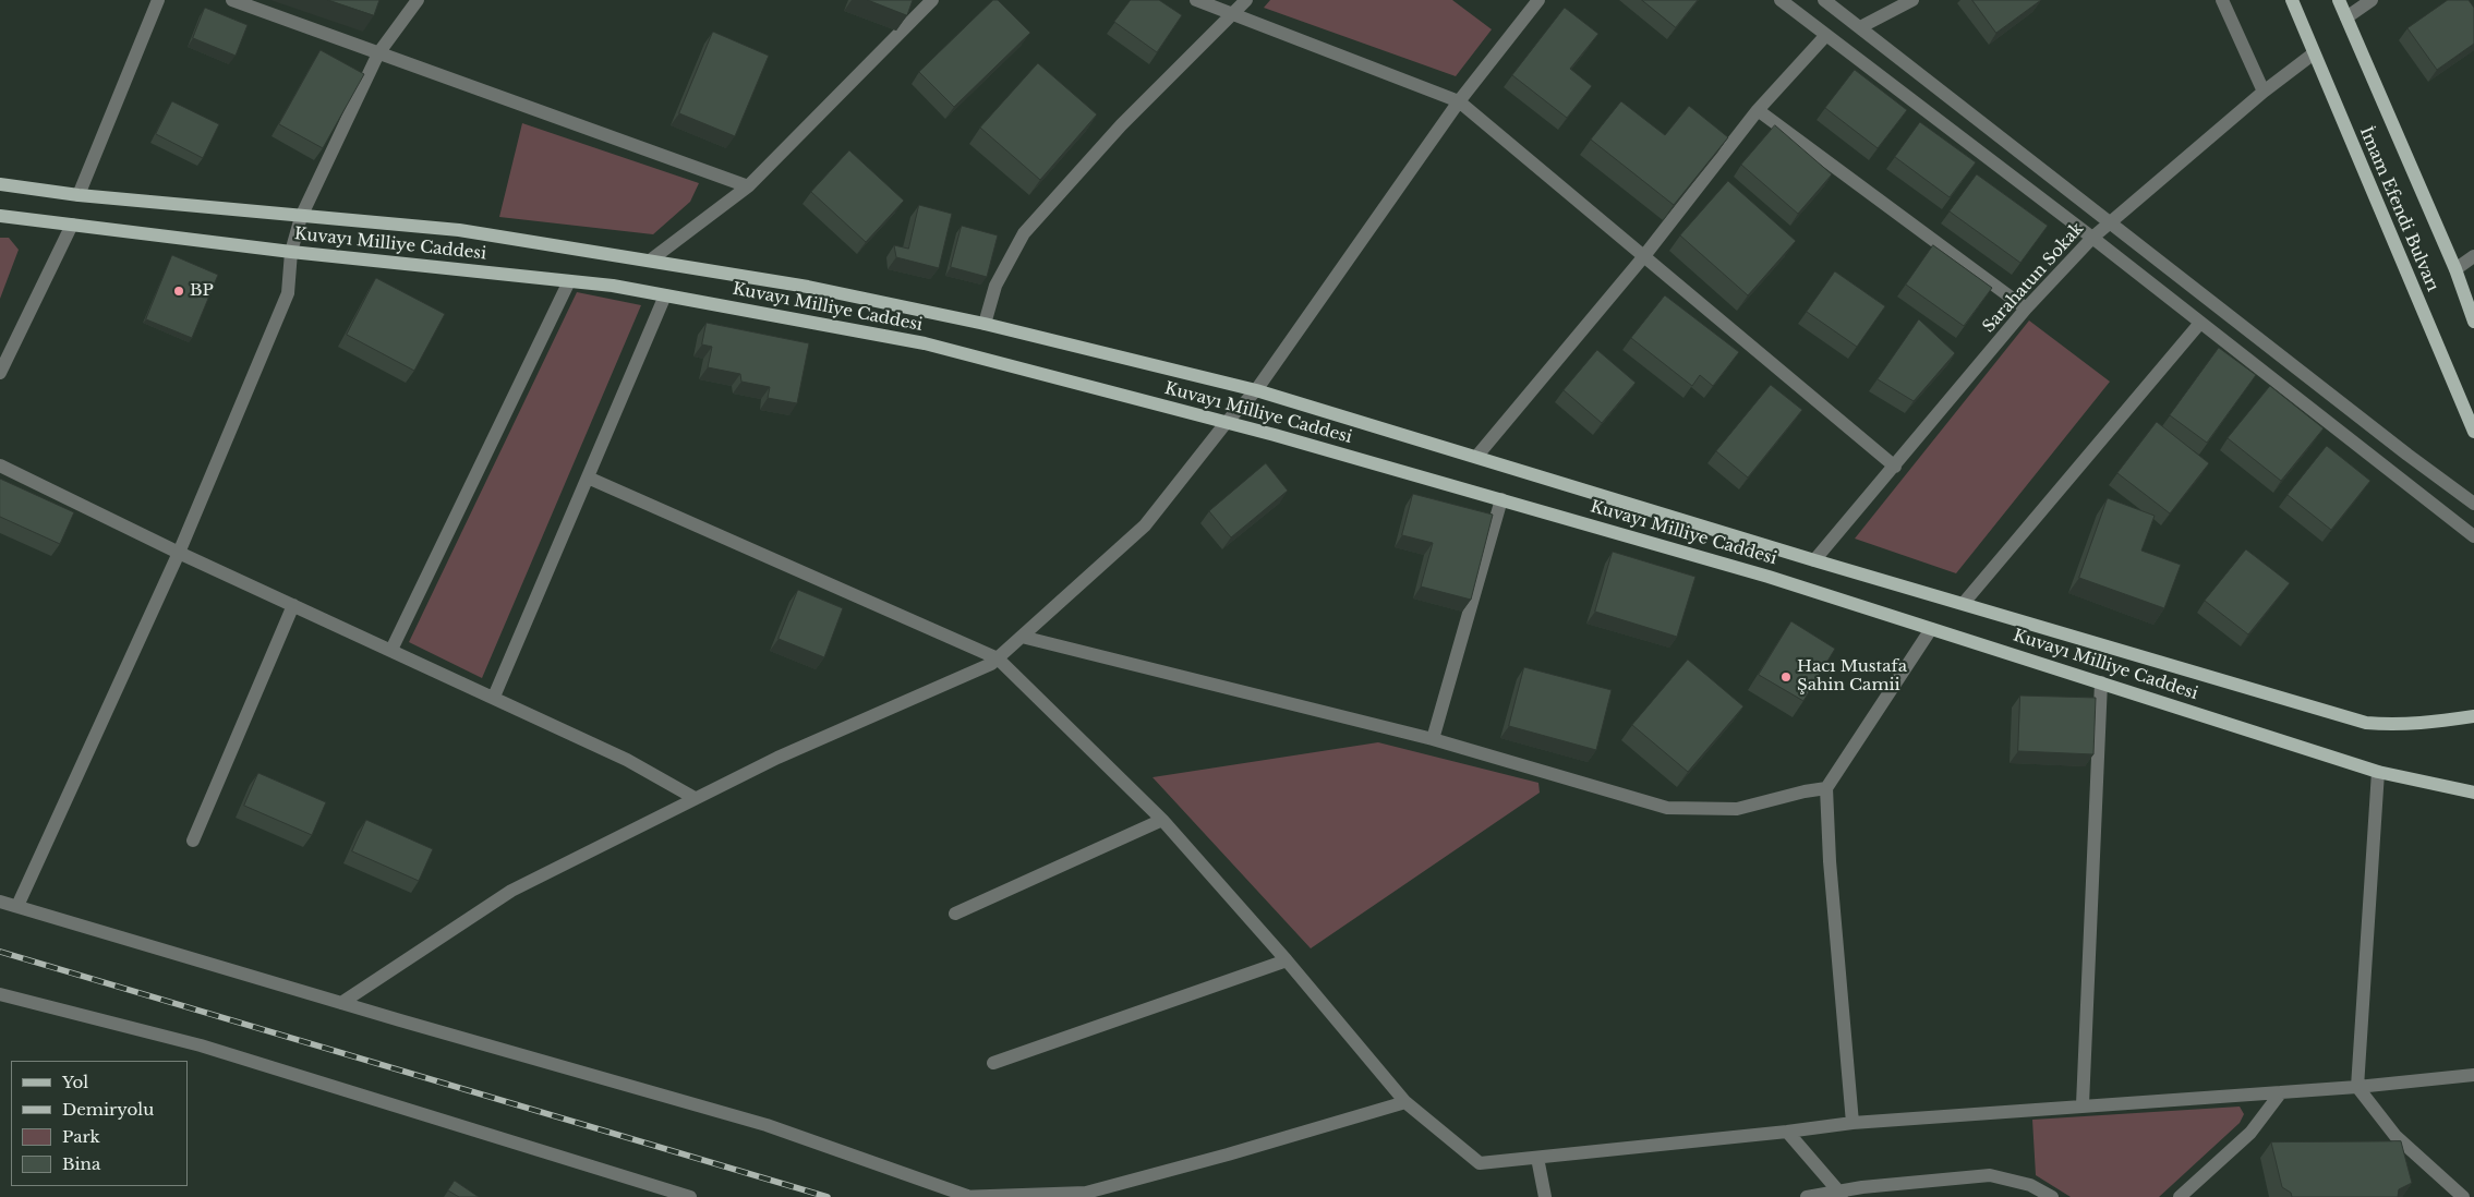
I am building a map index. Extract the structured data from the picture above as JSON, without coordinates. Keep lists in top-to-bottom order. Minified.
{"streets":{"main road":["İmam Efendi Bulvarı","Kuvayı Milliye Caddesi"],"street":["Sarahatun Sokak"]},"crossings":[["İmam Efendi Bulvarı","Sarahatun Sokak"],["Kuvayı Milliye Caddesi","Sarahatun Sokak"]],"places":["BP","Hacı Mustafa Şahin Camii"],"legend":["Yol","Demiryolu","Park","Bina"]}
